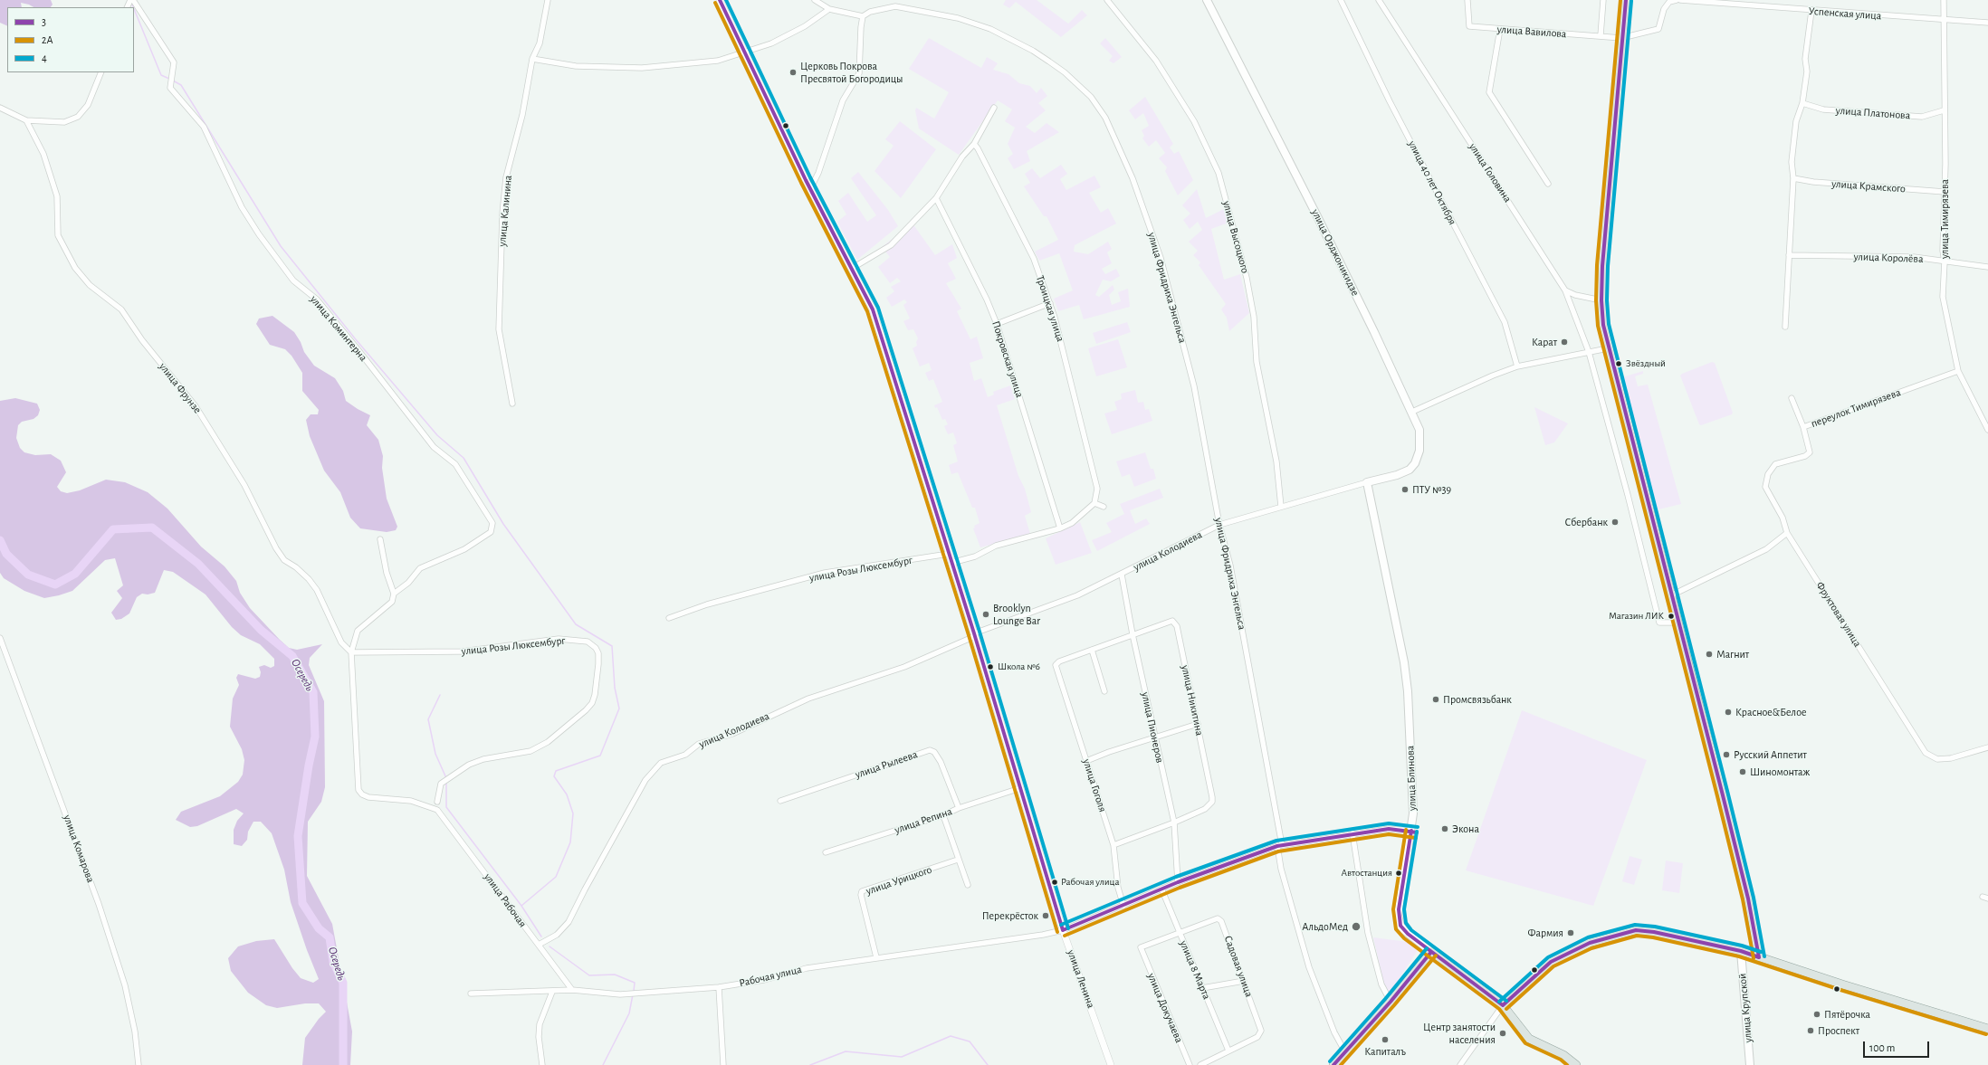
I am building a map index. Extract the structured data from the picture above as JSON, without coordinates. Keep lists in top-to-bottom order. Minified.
{"streets":{"main road":["улица Орджоникидзе","улица Блинова","улица Крупской"],"street":["Успенская улица","улица Вавилова","улица Платонова","улица Головина","улица 40 лет Октября","улица Крамского","улица Калинина","улица Тимирязева","улица Высоцкого","улица Королёва","улица Фридриха Энгельса","Троицкая улица","улица Коминтерна","Покровская улица","улица Фрунзе","переулок Тимирязева","улица Колодиева","улица Розы Люксембург","Фруктовая улица","улица Никитина","улица Пионеров","улица Рылеева","улица Гоголя","улица Репина","улица Комарова","улица Урицкого","улица Рабочая","Садовая улица","улица 8 Марта","Рабочая улица","улица Ленина","улица Докучаева"]},"crossings":[["Успенская улица","улица Тимирязева"],["улица Платонова","улица Тимирязева"],["улица Крамского","улица Тимирязева"],["улица Тимирязева","улица Королёва"],["улица Тимирязева","переулок Тимирязева"],["улица Высоцкого","улица Колодиева"],["улица Орджоникидзе","улица Колодиева"],["улица Орджоникидзе","улица Блинова"],["улица Фридриха Энгельса","улица Колодиева"],["улица Фридриха Энгельса","Рабочая улица"],["улица Фрунзе","улица Розы Люксембург"],["улица Фрунзе","улица Рабочая"],["переулок Тимирязева","Фруктовая улица"],["улица Колодиева","улица Пионеров"],["улица Колодиева","улица Блинова"],["улица Колодиева","улица Рабочая"],["улица Колодиева","улица Ленина"],["улица Розы Люксембург","улица Рабочая"],["улица Розы Люксембург","улица Ленина"],["улица Никитина","улица Пионеров"],["улица Никитина","улица Гоголя"],["улица Пионеров","Рабочая улица"],["улица Рылеева","улица Репина"],["улица Блинова","Рабочая улица"],["улица Гоголя","Рабочая улица"],["улица Репина","улица Ленина"],["улица Урицкого","Рабочая улица"],["улица Рабочая","Рабочая улица"],["Садовая улица","улица 8 Марта"],["Садовая улица","улица Докучаева"],["улица 8 Марта","Рабочая улица"],["Рабочая улица","улица Ленина"]],"water":["Осередь"],"places":["Церковь Покрова Пресвятой Богородицы","Карат","Звёздный","ПТУ №39","Сбербанк","Brooklyn Lounge Bar","Магазин ЛИК","Магнит","Школа №6","Промсвязьбанк","Красное&Белое","Русский Аппетит","Шиномонтаж","Экона","Автостанция","Рабочая улица","Перекрёсток","АльдоМед","Фармия","Пятёрочка","Проспект","Центр занятости населения","Капиталъ"],"lines":["transit line 3","transit line 2А","transit line 4"],"legend":["3","2А","4"],"scale_bar":"100 m"}
